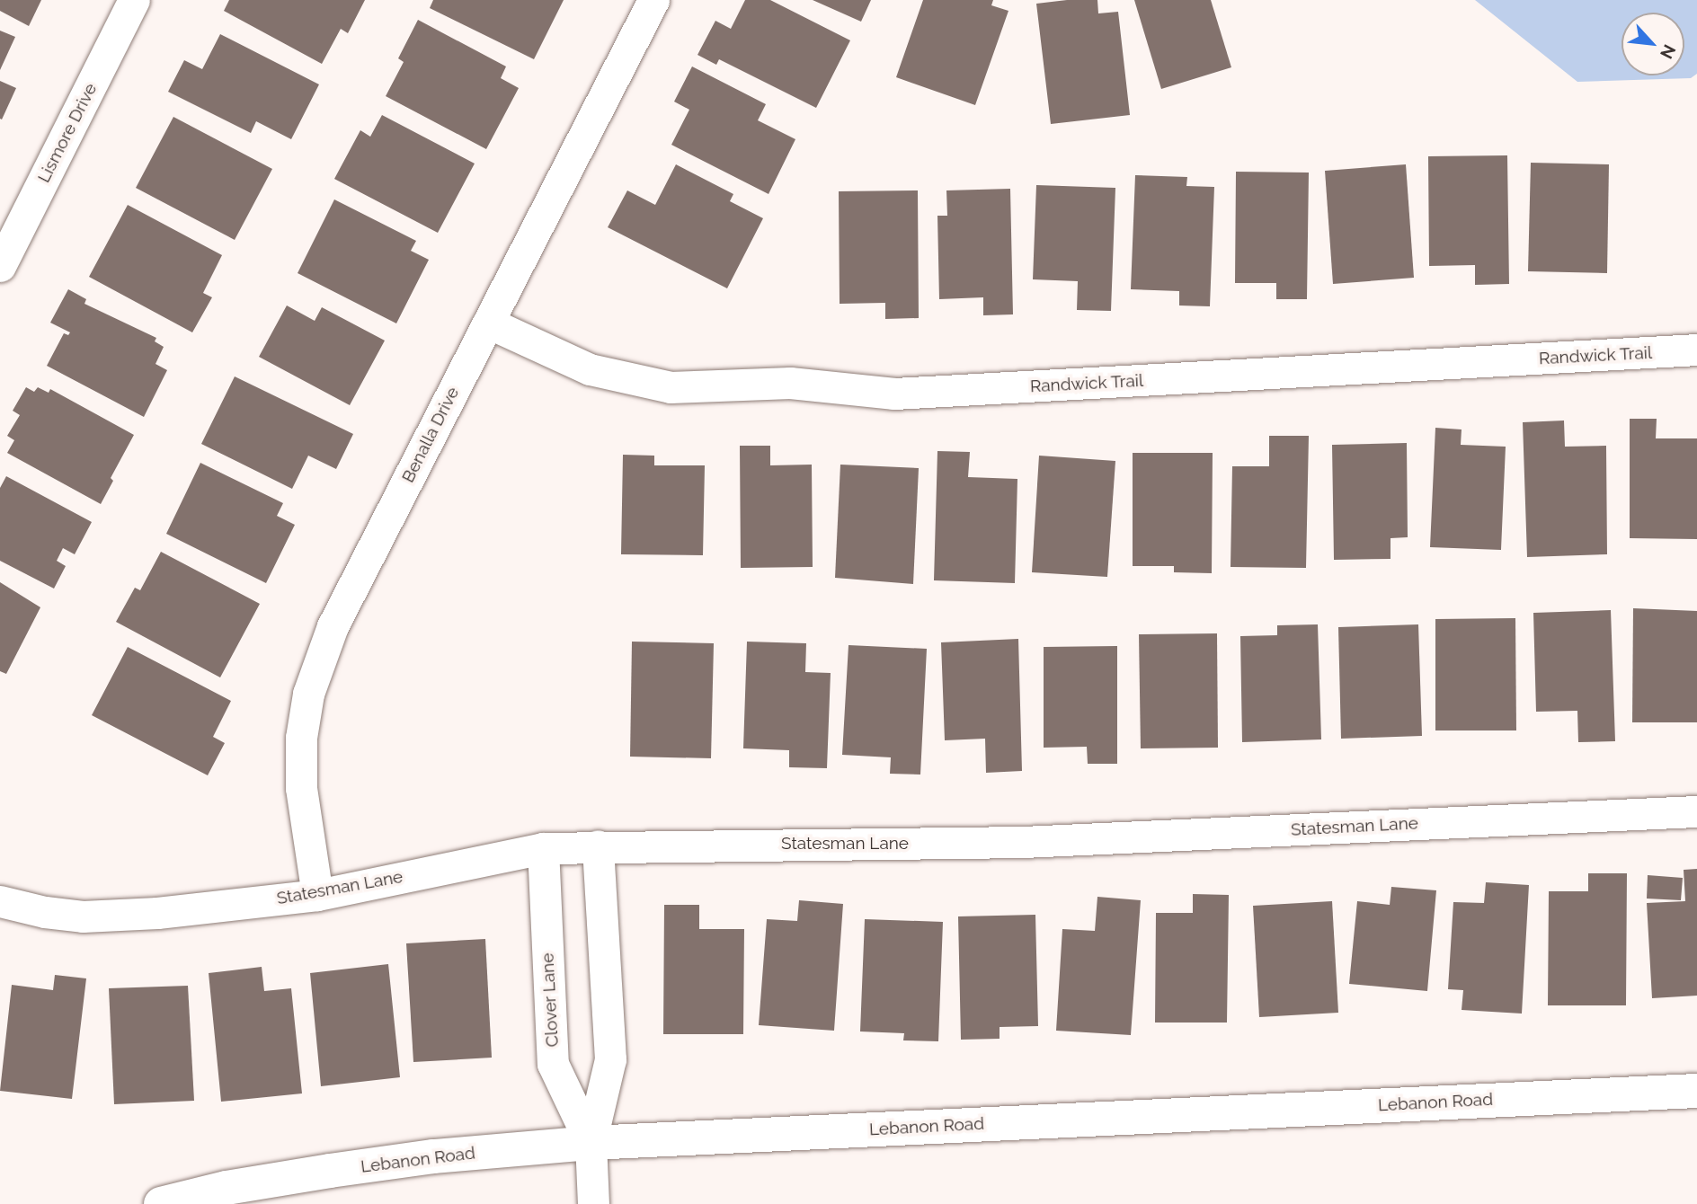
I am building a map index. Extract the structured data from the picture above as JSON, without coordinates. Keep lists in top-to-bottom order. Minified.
{"streets":{"main road":["Lebanon Road"],"street":["Lismore Drive","Randwick Trail","Benalla Drive","Statesman Lane","Clover Lane"]},"crossings":[["Randwick Trail","Benalla Drive"],["Benalla Drive","Statesman Lane"],["Statesman Lane","Clover Lane"],["Clover Lane","Lebanon Road"]],"north":"bottom right"}
